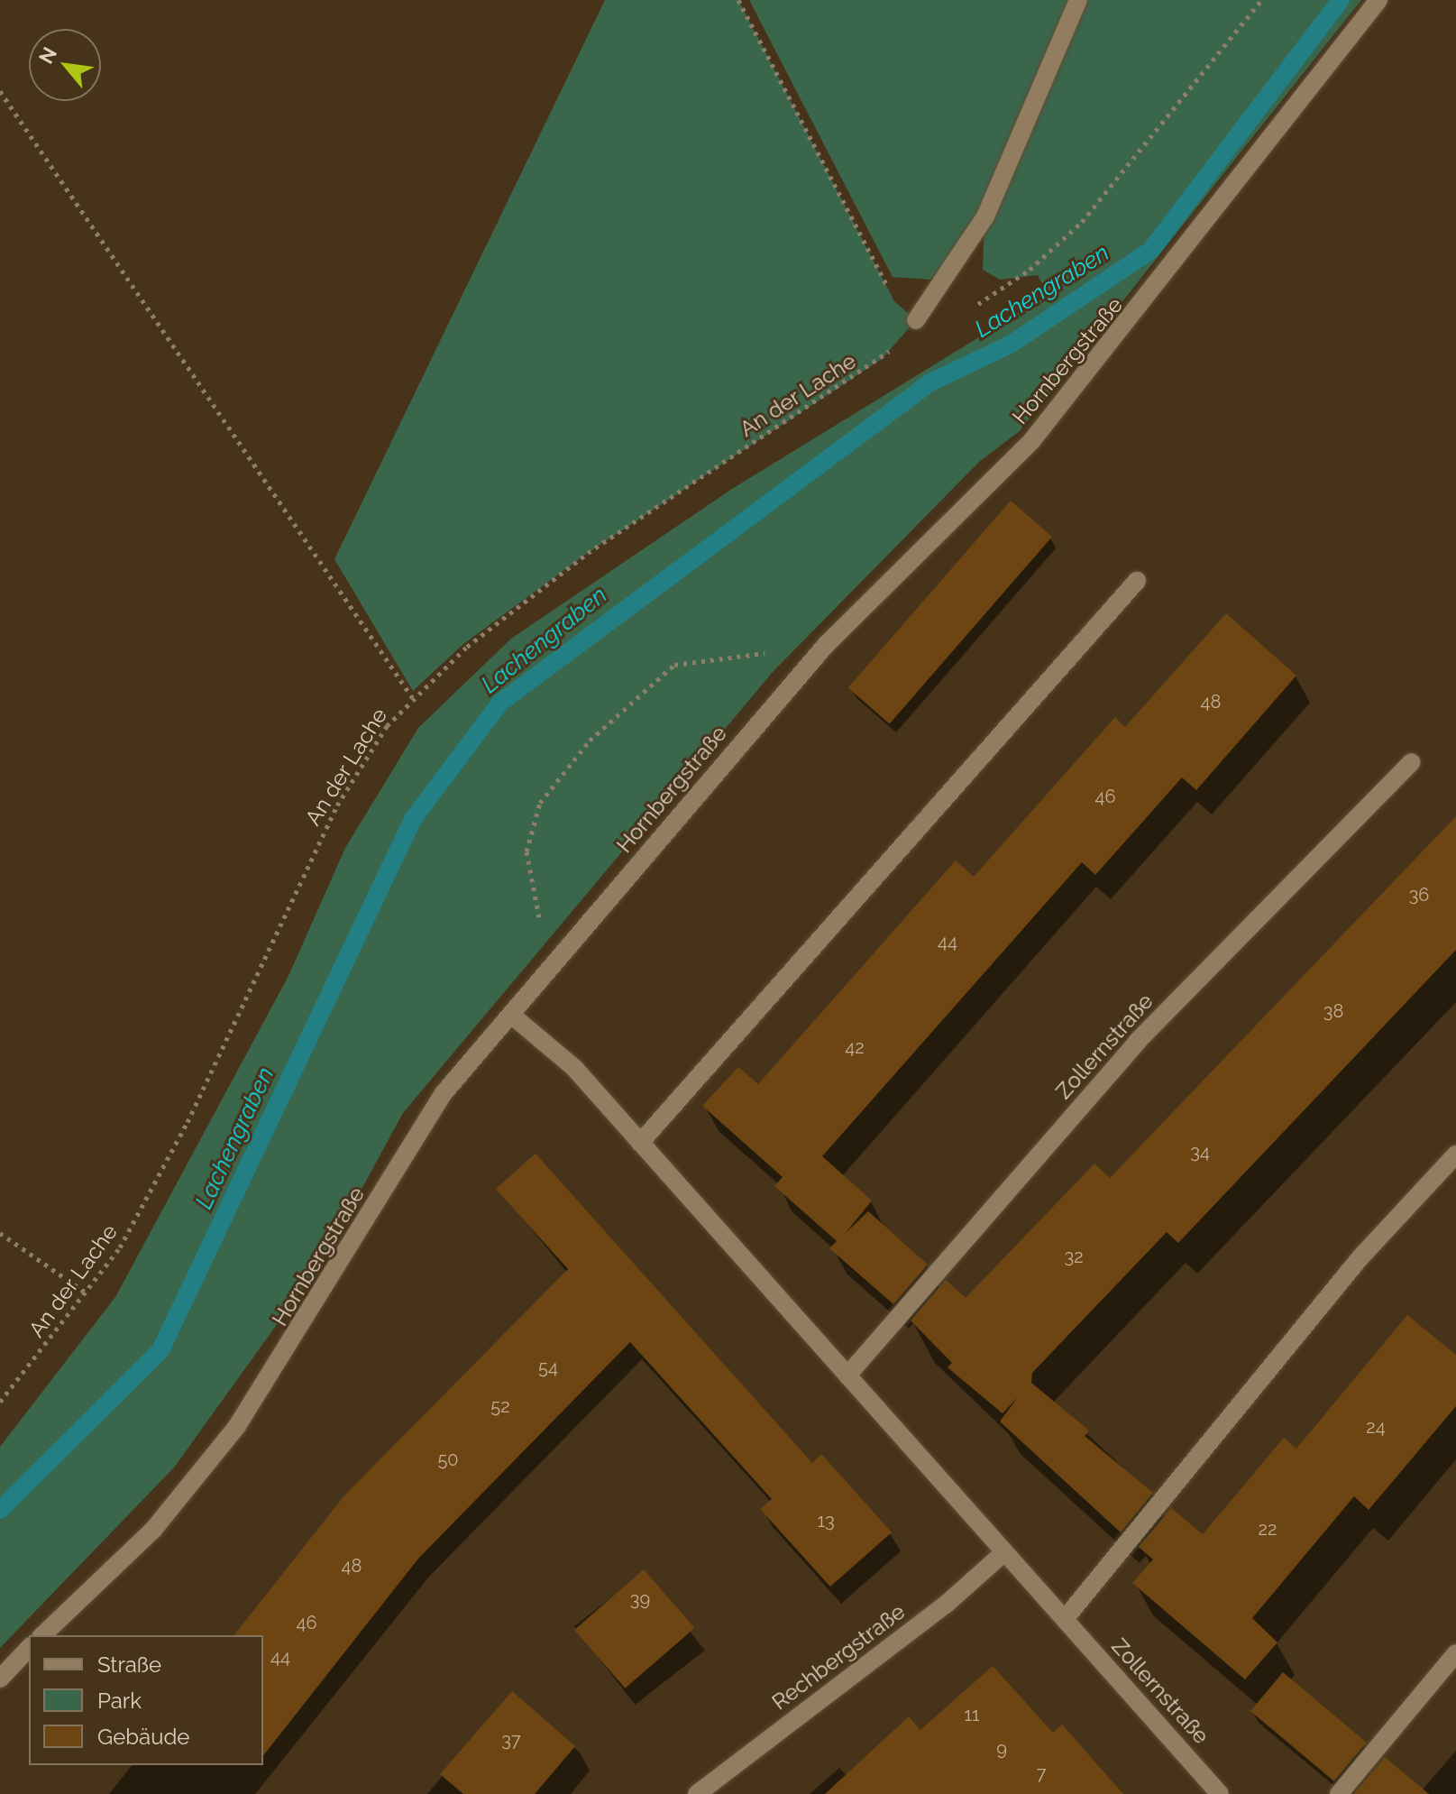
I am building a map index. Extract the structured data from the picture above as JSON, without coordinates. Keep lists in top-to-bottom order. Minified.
{"streets":{"street":["Hornbergstraße","Zollernstraße","Rechbergstraße"],"path":["An der Lache"]},"crossings":[["Hornbergstraße","Zollernstraße"],["Zollernstraße","Rechbergstraße"]],"water":["Lachengraben"],"house_numbers":["48","46","36","44","38","42","34","32","54","52","24","50","13","22","48","39","46","44","11","37","9","7"],"legend":["Straße","Park","Gebäude"],"north":"top left"}
